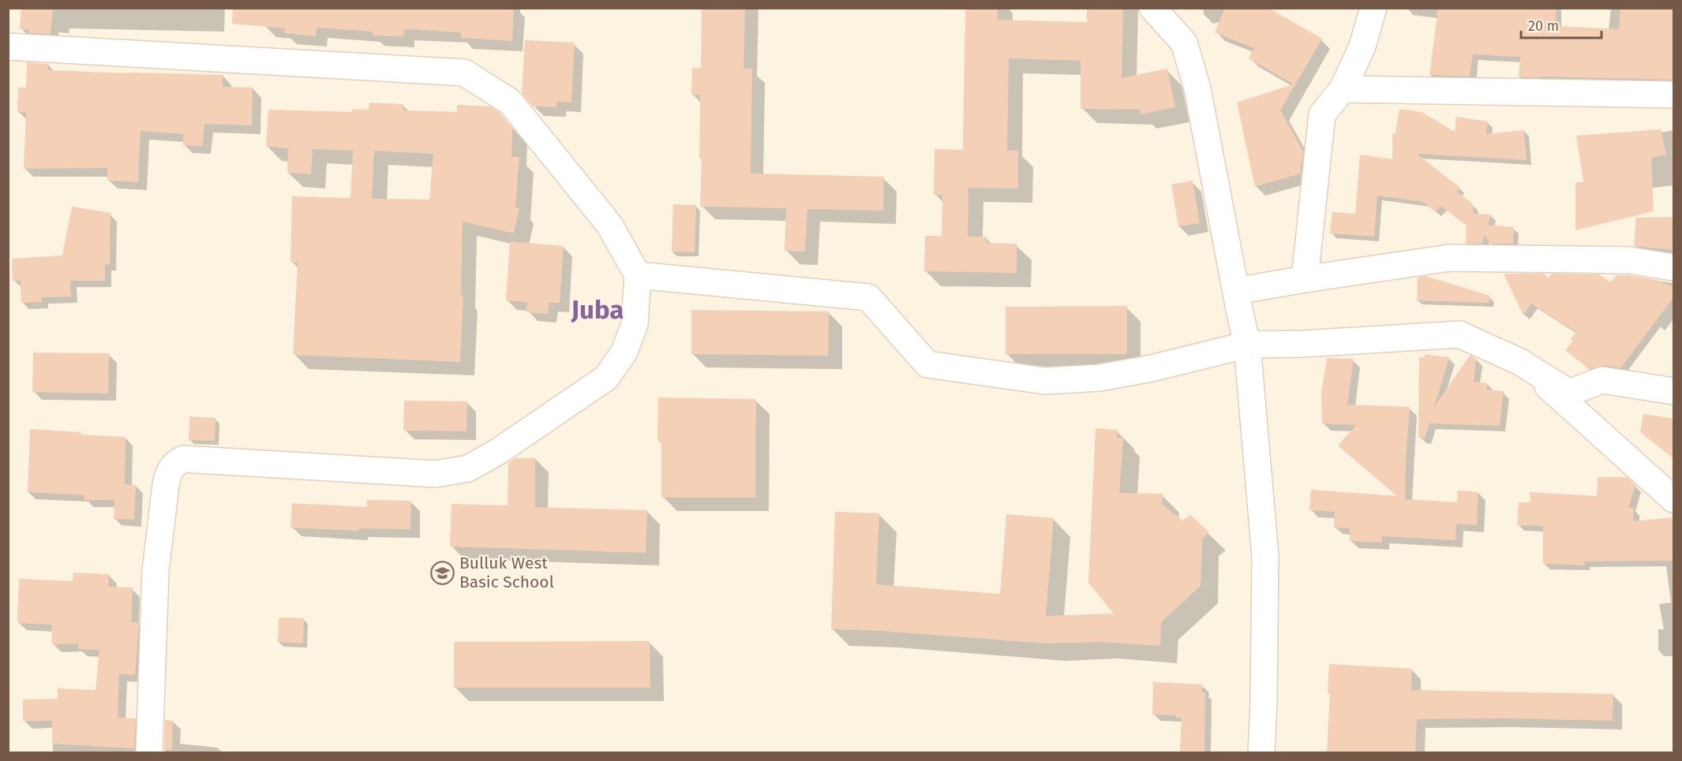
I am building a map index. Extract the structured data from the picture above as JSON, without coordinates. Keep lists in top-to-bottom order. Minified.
{"districts":["Juba"],"places":{"school or university":["Bulluk West Basic School"]},"scale_bar":"20 m"}
